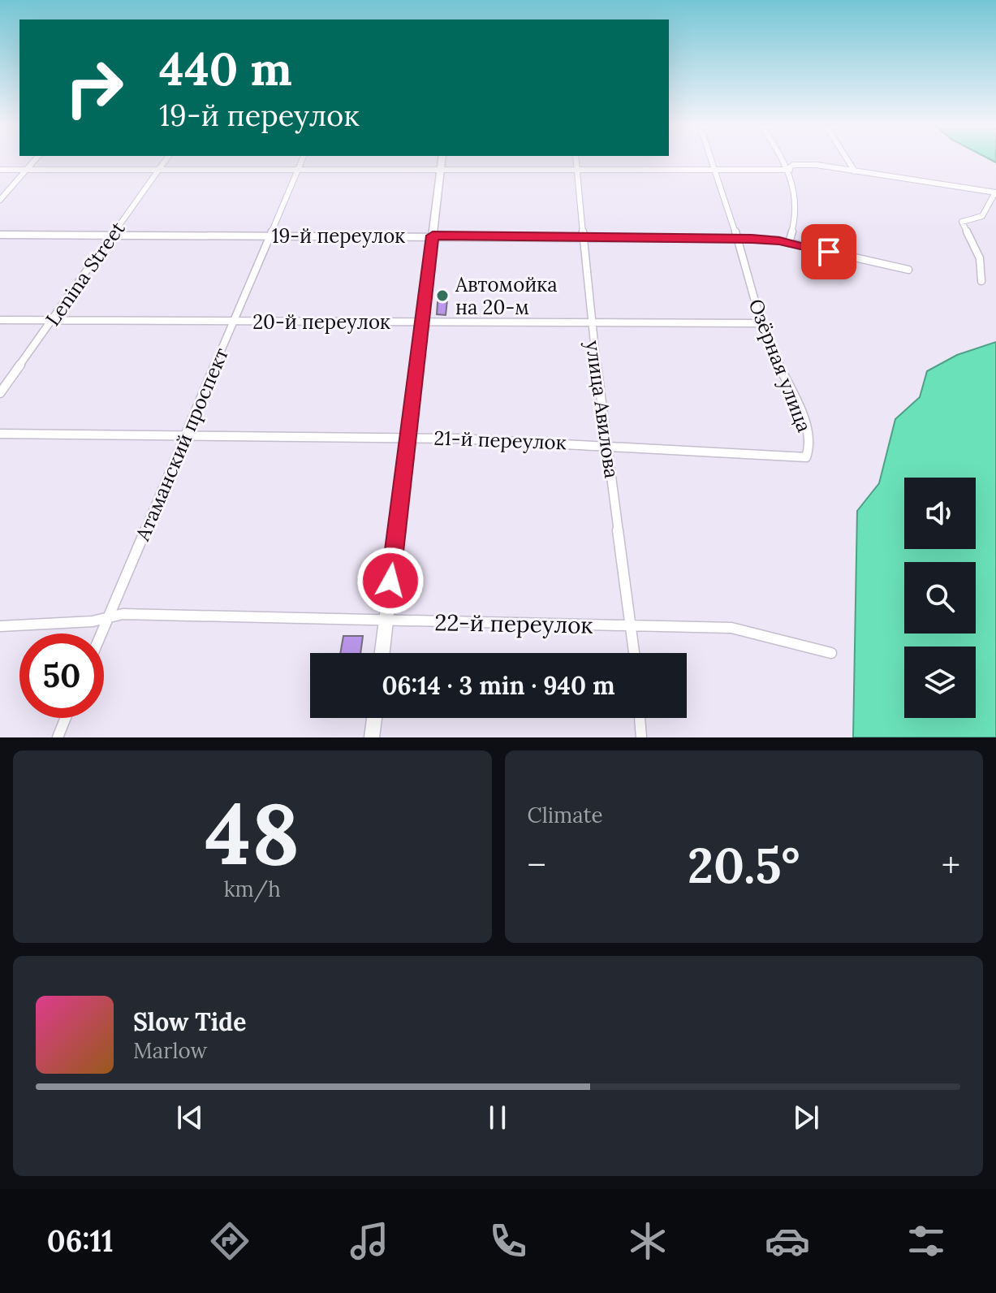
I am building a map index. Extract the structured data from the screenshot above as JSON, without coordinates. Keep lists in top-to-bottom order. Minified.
{"streets":{"street":["19-й переулок","Lenina Street","20-й переулок","Озёрная улица","улица Авилова","21-й переулок","Атаманский проспект","22-й переулок"]},"crossings":[["19-й переулок","Lenina Street"],["19-й переулок","Озёрная улица"],["19-й переулок","улица Авилова"],["19-й переулок","Атаманский проспект"],["Lenina Street","20-й переулок"],["20-й переулок","Озёрная улица"],["20-й переулок","улица Авилова"],["20-й переулок","Атаманский проспект"],["Озёрная улица","21-й переулок"],["улица Авилова","21-й переулок"],["улица Авилова","22-й переулок"],["21-й переулок","Атаманский проспект"],["Атаманский проспект","22-й переулок"]],"places":["Автомойка на 20-м"],"page":{"turn":["440 m","19-й переулок"],"limit":"50","trip":"06:14 · 3 min · 940 m","tile":[["48","km/h"],"Climate"],"heat":["−","20.5°","+"],"song":["Slow Tide","Marlow"],"tabs":"06:11"}}
